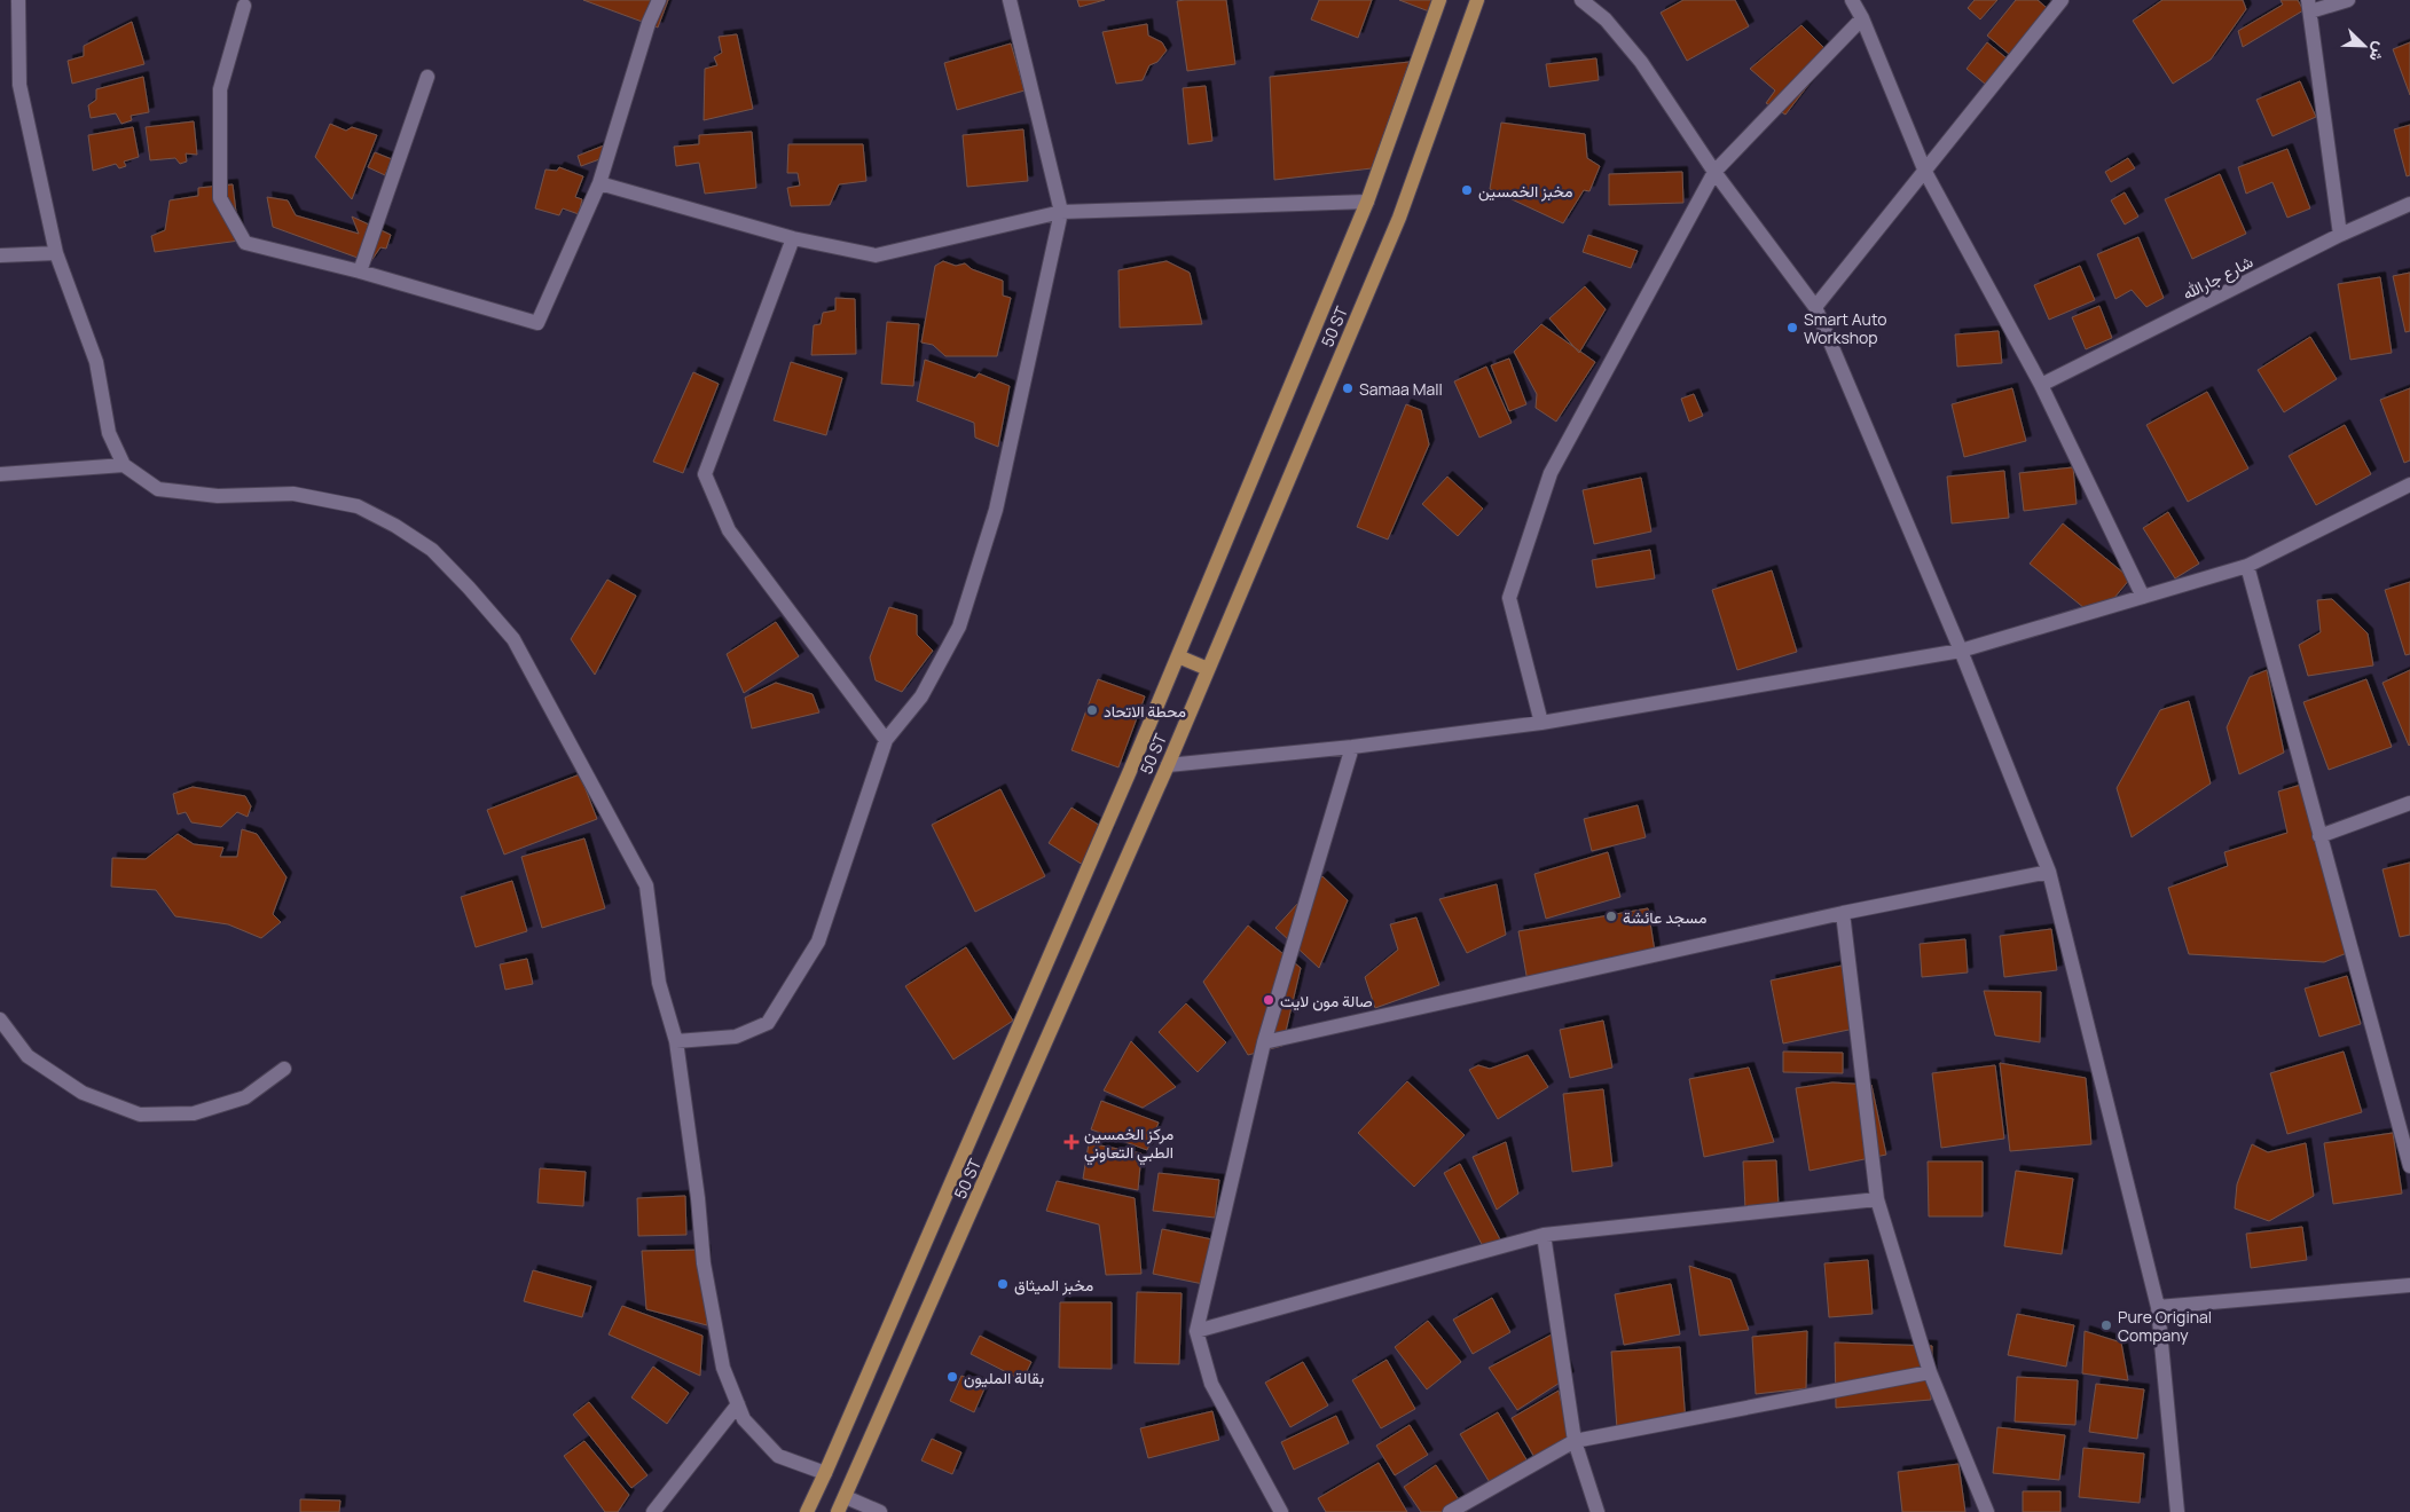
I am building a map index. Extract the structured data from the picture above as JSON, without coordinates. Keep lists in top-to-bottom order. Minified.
{"streets":{"main road":["50 ST"],"street":["شارع جارالله"]},"places":{"other":["مخبز الخمسين","Smart Auto Workshop","Samaa Mall","محطة الاتحاد","مسجد عائشة","صالة مون لايت","مخبز الميثاق","Pure Original Company","بقالة المليون"],"health":["مركز الخمسين الطبي التعاوني"]},"north":"bottom right"}
